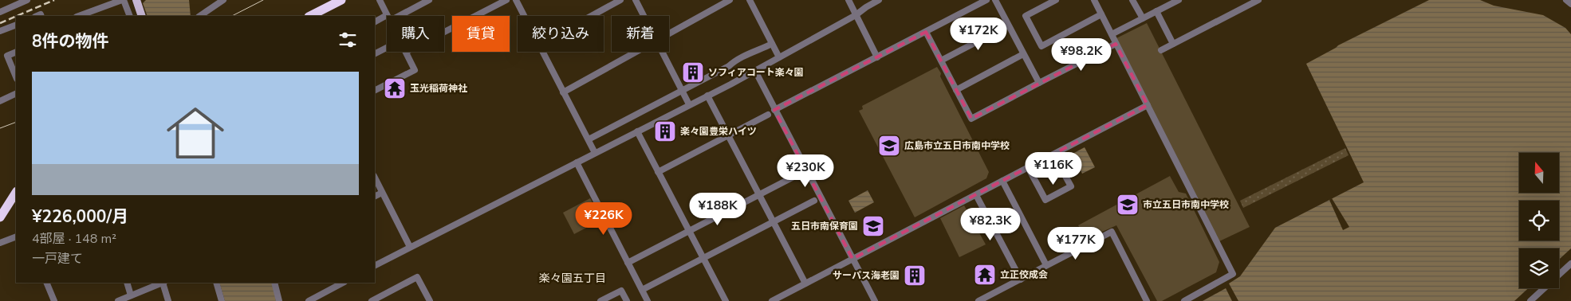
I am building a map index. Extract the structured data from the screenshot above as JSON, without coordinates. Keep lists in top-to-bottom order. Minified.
{"districts":["楽々園五丁目"],"places":{"building":["ソフィアコート楽々園","楽々園豊栄ハイツ","サーパス海老園"],"temple":["玉光稲荷神社","立正佼成会"],"school or university":["広島市立五日市南中学校","市立五日市南中学校","五日市南保育園"]},"north":"top","page":{"chip":["購入","賃貸","絞り込み","新着"],"heading":"8件の物件","price":["¥172K","¥98.2K","¥116K","¥230K","¥188K","¥226K","¥82.3K","¥177K"],"list":[{"name":"¥226,000/月","note":"4部屋 · 148 m² · 一戸建て"}]}}
